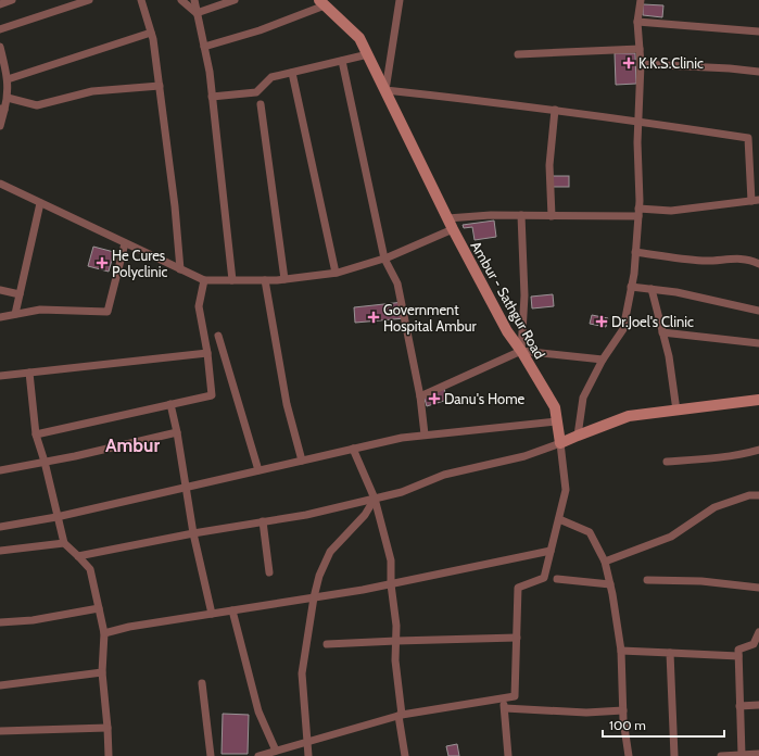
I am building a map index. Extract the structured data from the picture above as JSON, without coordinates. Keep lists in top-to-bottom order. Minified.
{"streets":{"main road":["Ambur - Sathgur Road"]},"districts":["Ambur"],"places":{"health":["K.K.S.Clinic","He Cures Polyclinic","Government Hospital Ambur","Dr.Joel's Clinic","Danu's Home"]},"scale_bar":"100 m"}
